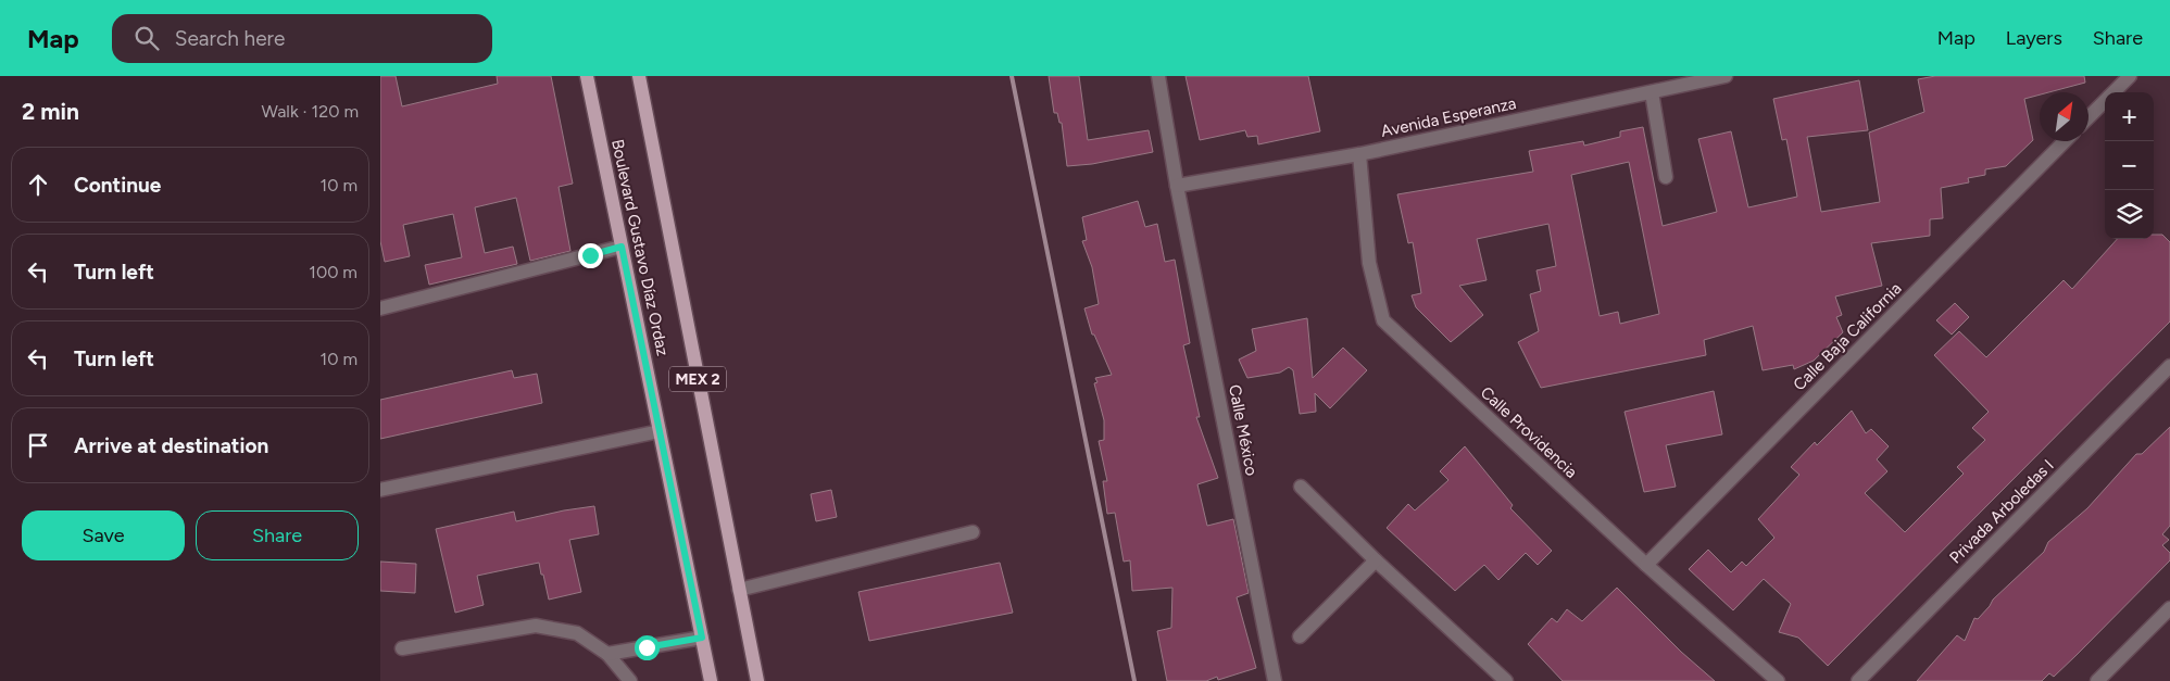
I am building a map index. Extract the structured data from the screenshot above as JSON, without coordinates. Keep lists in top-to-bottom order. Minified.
{"streets":{"main road":["Boulevard Gustavo Díaz Ordaz","MEX 2"],"street":["Avenida Esperanza","Calle Baja California","Calle México","Calle Providencia","Privada Arboledas I"]},"crossings":[["Avenida Esperanza","Calle México"],["Avenida Esperanza","Calle Providencia"],["Calle Baja California","Calle Providencia"]],"north":"top right","page":{"header":"Map","search":"Search here","nav":["Map","Layers","Share"],"heading":["2 min","Walk · 120 m"],"map_buttons":["+","−"],"list":[["Continue","10 m"],["Turn left","100 m"],["Turn left","10 m"],"Arrive at destination"],"buttons":["Save","Share"]}}
